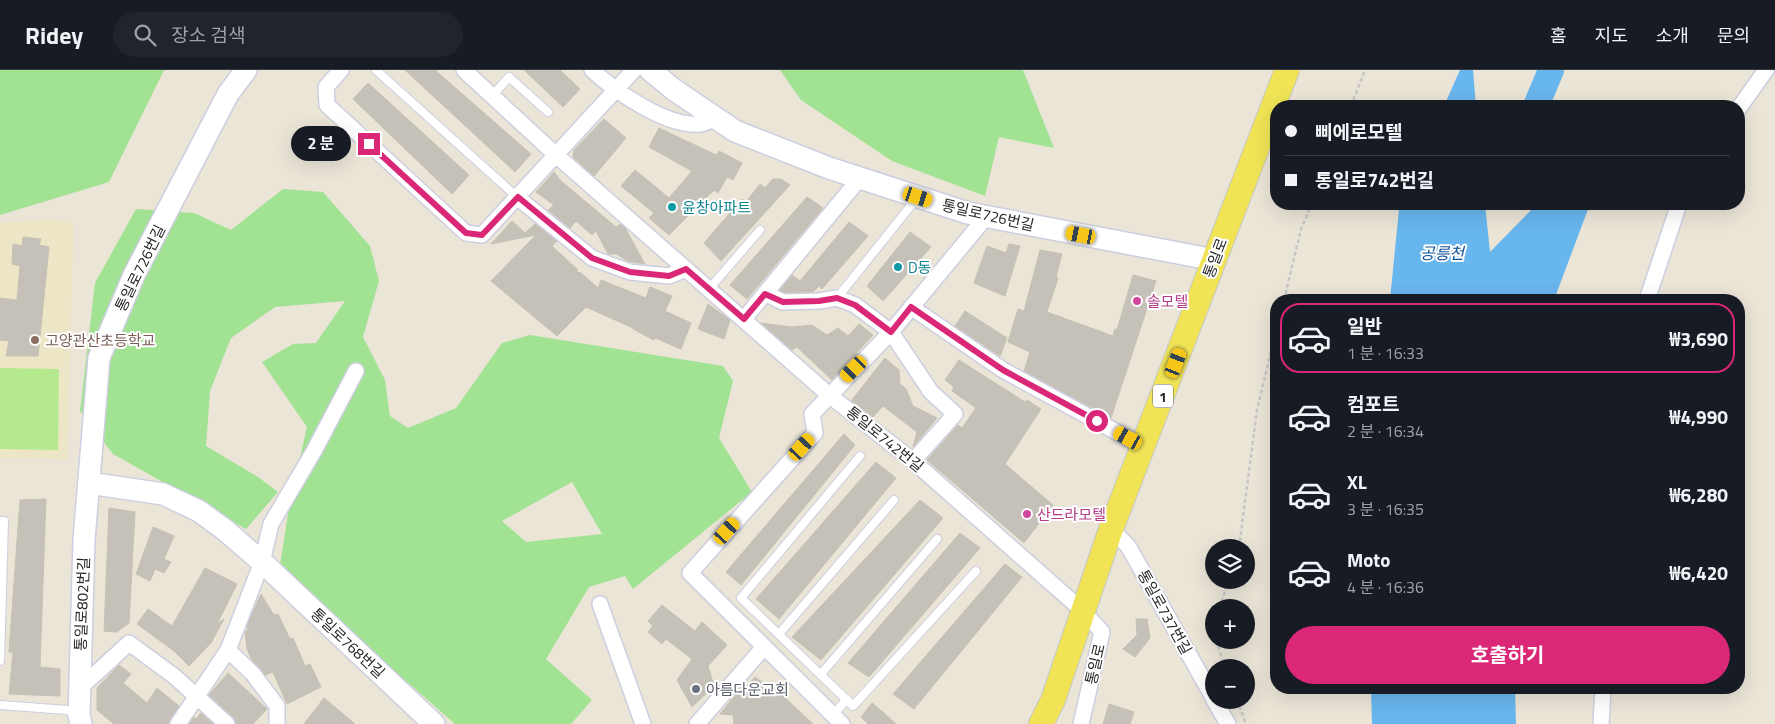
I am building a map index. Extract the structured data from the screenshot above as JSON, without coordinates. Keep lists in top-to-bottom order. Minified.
{"streets":{"main road":["통일로","1"],"street":["통일로726번길","통일로742번길","통일로802번길","통일로737번길","통일로768번길"]},"crossings":[["통일로726번길","통일로"],["통일로726번길","통일로802번길"],["통일로726번길","통일로768번길"],["통일로","통일로742번길"],["통일로","통일로737번길"],["통일로802번길","통일로768번길"]],"water":["공릉천"],"places":["윤창아파트","D동","솔모텔","고양관산초등학교","산드라모텔","아름다운교회"],"page":{"header":"Ridey","search":"장소 검색","nav":["홈","지도","소개","문의"],"banner":["삐에로모텔","통일로742번길"],"bubble":"2 분","list":[{"name":"일반","note":"1 분 · 16:33","value":"₩3,690"},{"name":"컴포트","note":"2 분 · 16:34","value":"₩4,990"},{"name":"XL","note":"3 분 · 16:35","value":"₩6,280"},{"name":"Moto","note":"4 분 · 16:36","value":"₩6,420"}],"map_buttons":["+","−"],"buttons":"호출하기"}}
